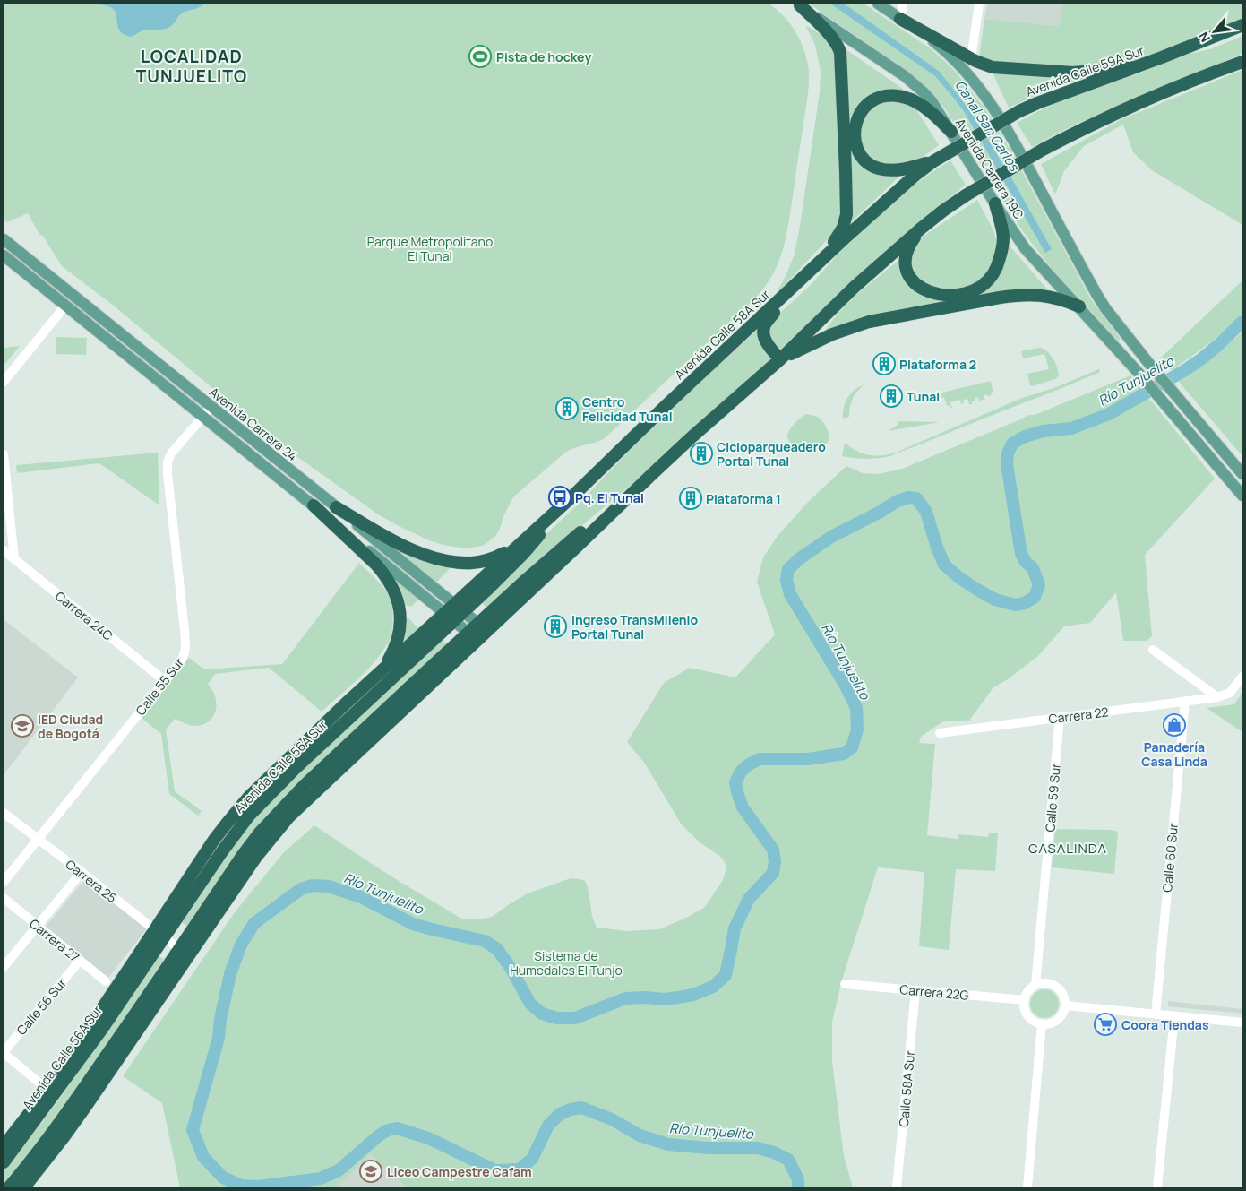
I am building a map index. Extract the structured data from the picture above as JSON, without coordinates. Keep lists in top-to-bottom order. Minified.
{"streets":{"highway":["Avenida Calle 59A Sur","Avenida Calle 58A Sur","Avenida Calle 56A Sur"],"main road":["Avenida Carrera 19C","Avenida Carrera 24"],"street":["Carrera 24C","Calle 55 Sur","Carrera 22","Calle 59 Sur","Calle 60 Sur","Carrera 25","Carrera 27","Carrera 22G","Calle 56 Sur","Calle 58A Sur"]},"crossings":[["Avenida Calle 59A Sur","Avenida Calle 58A Sur"],["Avenida Calle 58A Sur","Avenida Carrera 24"],["Avenida Calle 58A Sur","Avenida Calle 56A Sur"],["Avenida Carrera 24","Calle 55 Sur"],["Avenida Carrera 24","Avenida Calle 56A Sur"],["Carrera 24C","Calle 55 Sur"],["Calle 55 Sur","Carrera 25"],["Carrera 22","Calle 59 Sur"],["Carrera 22","Calle 60 Sur"],["Avenida Calle 56A Sur","Carrera 25"],["Calle 59 Sur","Carrera 22G"],["Carrera 27","Calle 56 Sur"],["Carrera 22G","Calle 58A Sur"]],"districts":["LOCALIDAD TUNJUELITO","CASALINDA"],"water":["Canal San Carlos","Río Tunjuelito"],"parks":["Parque Metropolitano El Tunal","Sistema de Humedales El Tunjo"],"places":{"sports":["Pista de hockey"],"building":["Plataforma 2","Tunal","Centro Felicidad Tunal","Cicloparqueadero Portal Tunal","Plataforma 1","Ingreso TransMilenio Portal Tunal"],"bus stop":["Pq. El Tunal"],"shop":["Panadería Casa Linda"],"school or university":["IED Ciudad de Bogotá","Liceo Campestre Cafam"],"supermarket":["Coora Tiendas"]},"north":"bottom left"}
